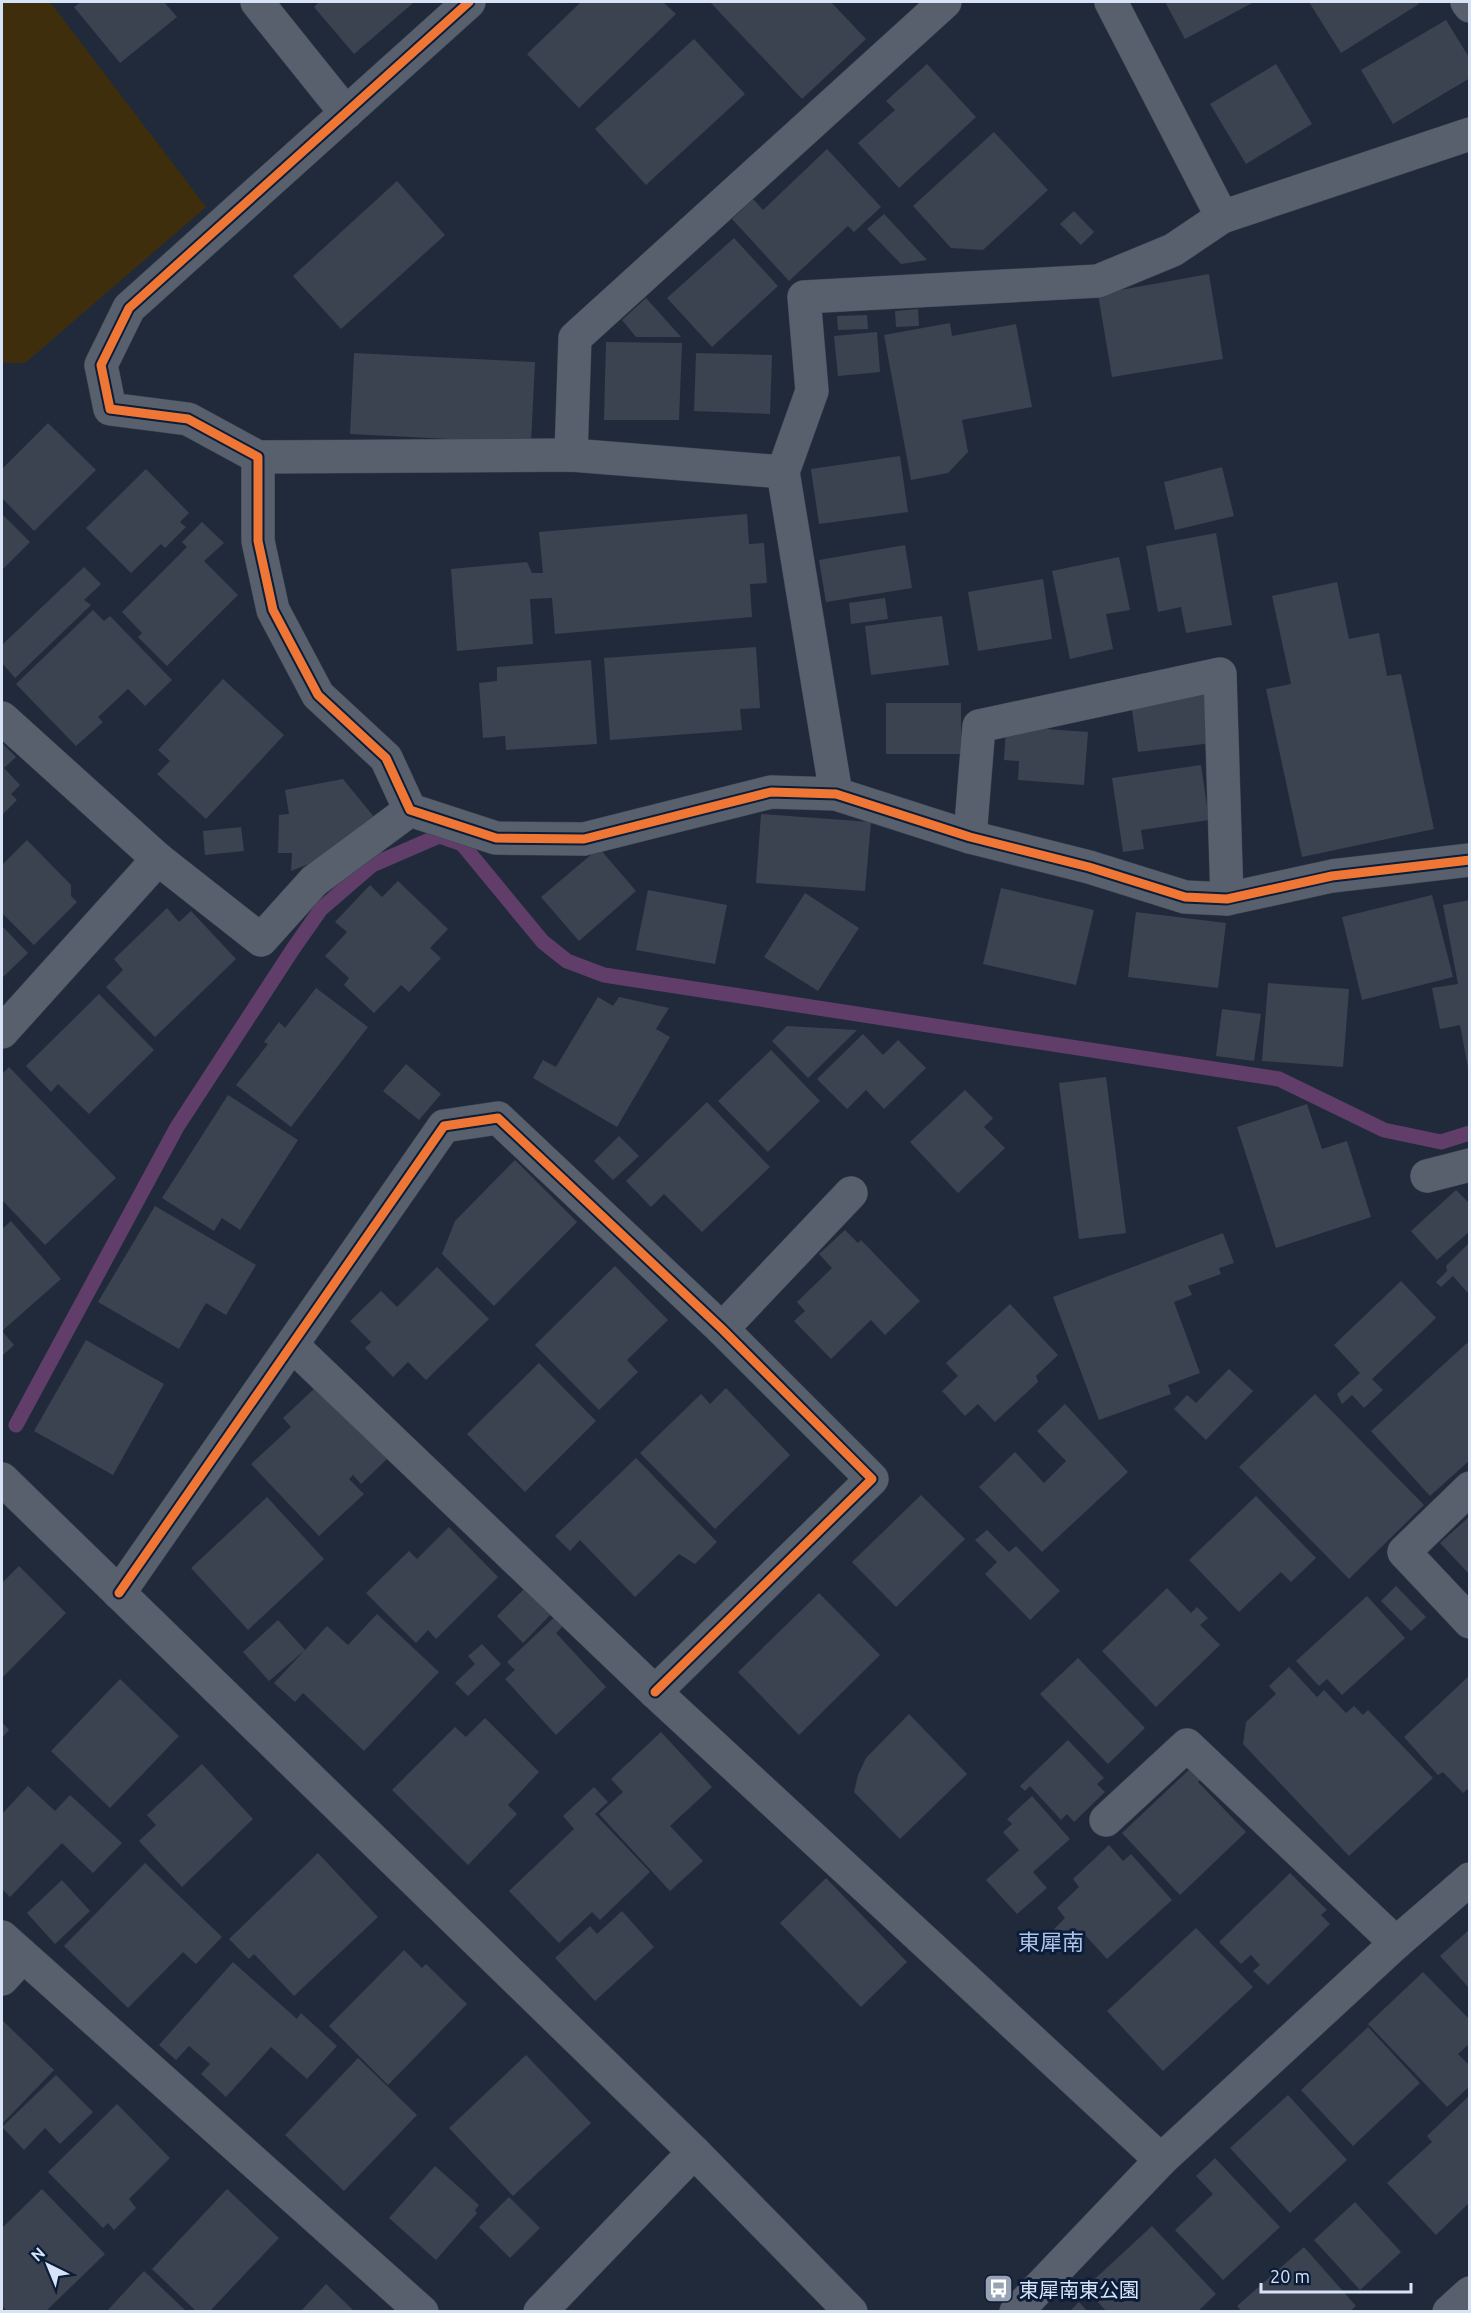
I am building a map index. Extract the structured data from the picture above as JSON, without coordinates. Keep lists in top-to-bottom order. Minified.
{"districts":["東犀南"],"places":{"bus stop":["東犀南東公園"]},"scale_bar":"20 m","north":"top left"}
